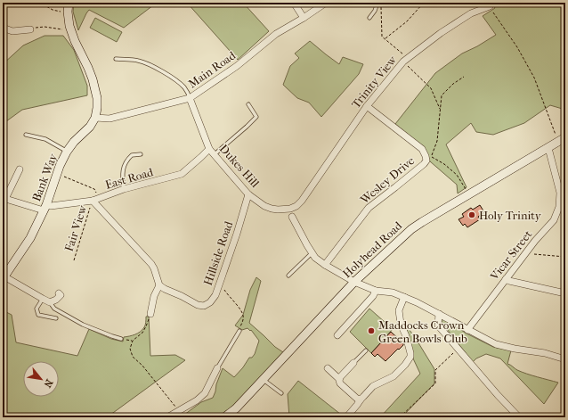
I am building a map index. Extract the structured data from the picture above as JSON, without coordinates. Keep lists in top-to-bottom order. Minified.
{"streets":{"street":["Main Road","Trinity View","Dukes Hill","Bank Way","East Road","Wesley Drive","Holyhead Road","Hillside Road","Vicar Street"],"path":["Fair View"]},"crossings":[["Main Road","Dukes Hill"],["Main Road","Bank Way"],["Trinity View","Dukes Hill"],["Trinity View","Wesley Drive"],["Dukes Hill","East Road"],["Dukes Hill","Hillside Road"],["Bank Way","East Road"],["East Road","Fair View"],["Holyhead Road","Vicar Street"]],"places":["Holy Trinity","Maddocks Crown Green Bowls Club"],"north":"bottom right"}
